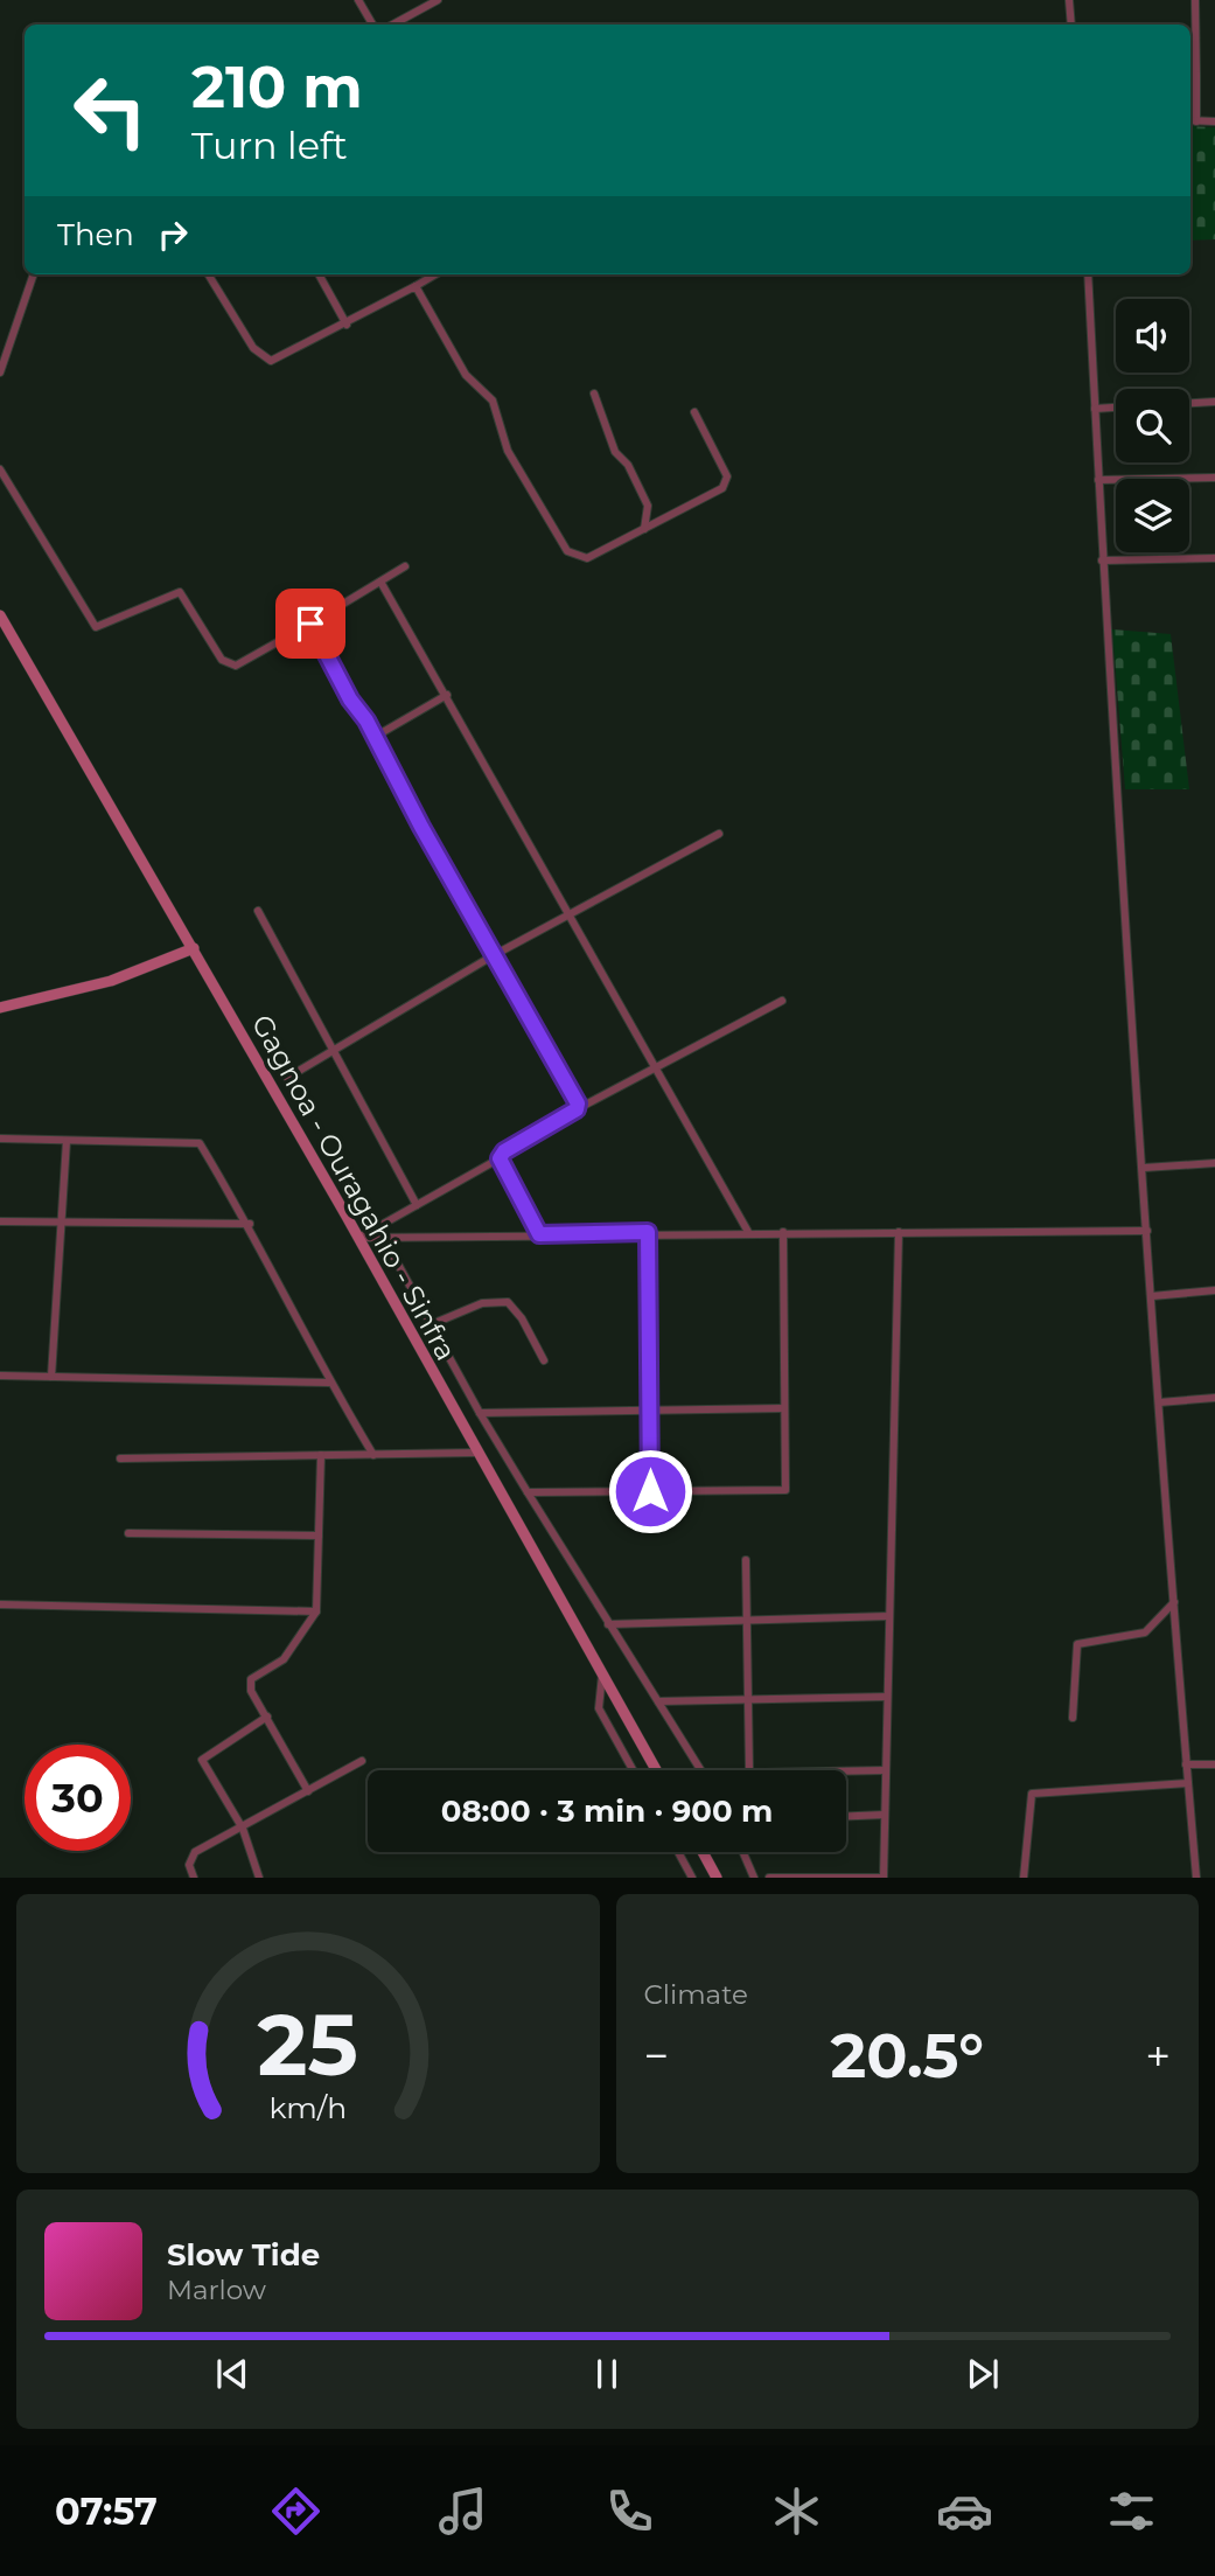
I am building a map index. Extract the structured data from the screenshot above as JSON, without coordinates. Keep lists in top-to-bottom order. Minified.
{"streets":{"main road":["Gagnoa - Ouragahio - Sinfra"]},"page":{"turn":["210 m","Turn left"],"then":"Then","limit":"30","trip":"08:00 · 3 min · 900 m","tile":"Climate","heat":["−","20.5°","+"],"song":["Slow Tide","Marlow"],"tabs":"07:57","gauge":["25","km/h"]}}
